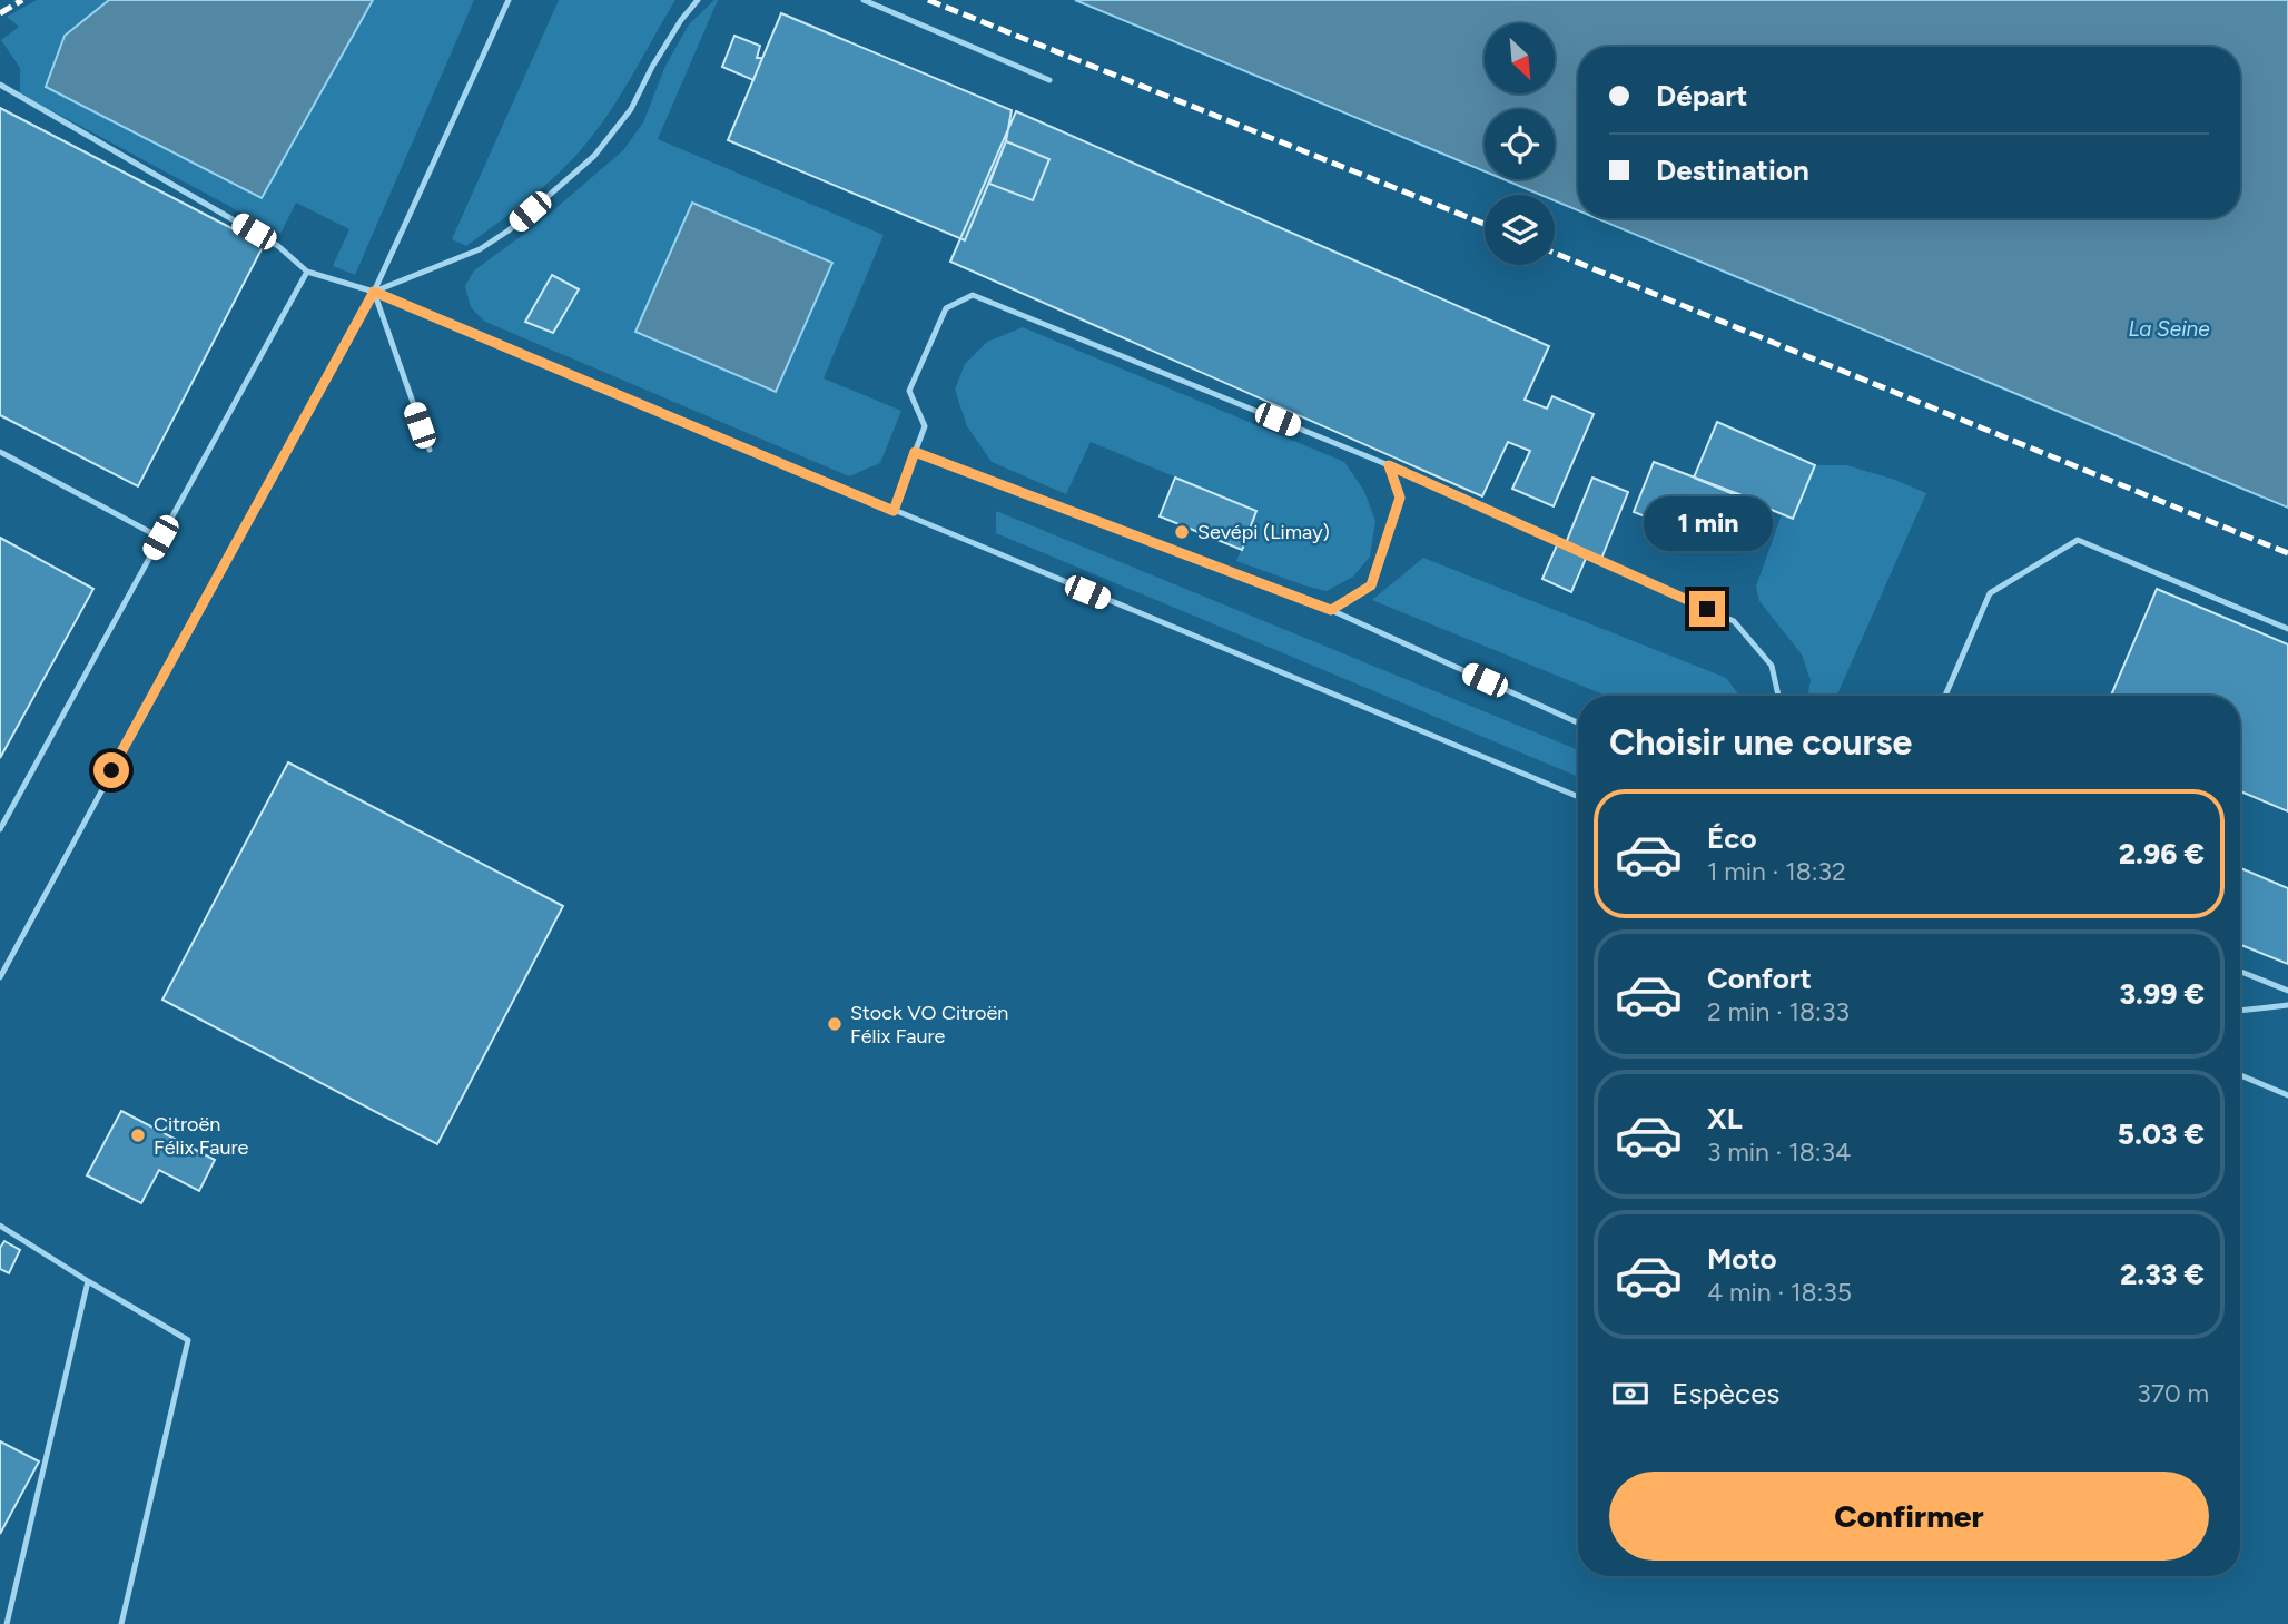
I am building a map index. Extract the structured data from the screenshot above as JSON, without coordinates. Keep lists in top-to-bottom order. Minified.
{"water":["La Seine"],"places":["Sevépi (Limay)","Stock VO Citroën Félix Faure","Citroën Félix Faure"],"north":"bottom right","page":{"banner":["Départ","Destination"],"bubble":"1 min","heading":"Choisir une course","list":[{"name":"Éco","note":"1 min · 18:32","value":"2.96 €"},{"name":"Confort","note":"2 min · 18:33","value":"3.99 €"},{"name":"XL","note":"3 min · 18:34","value":"5.03 €"},{"name":"Moto","note":"4 min · 18:35","value":"2.33 €"}],"pay":["Espèces","370 m"],"buttons":"Confirmer"}}
